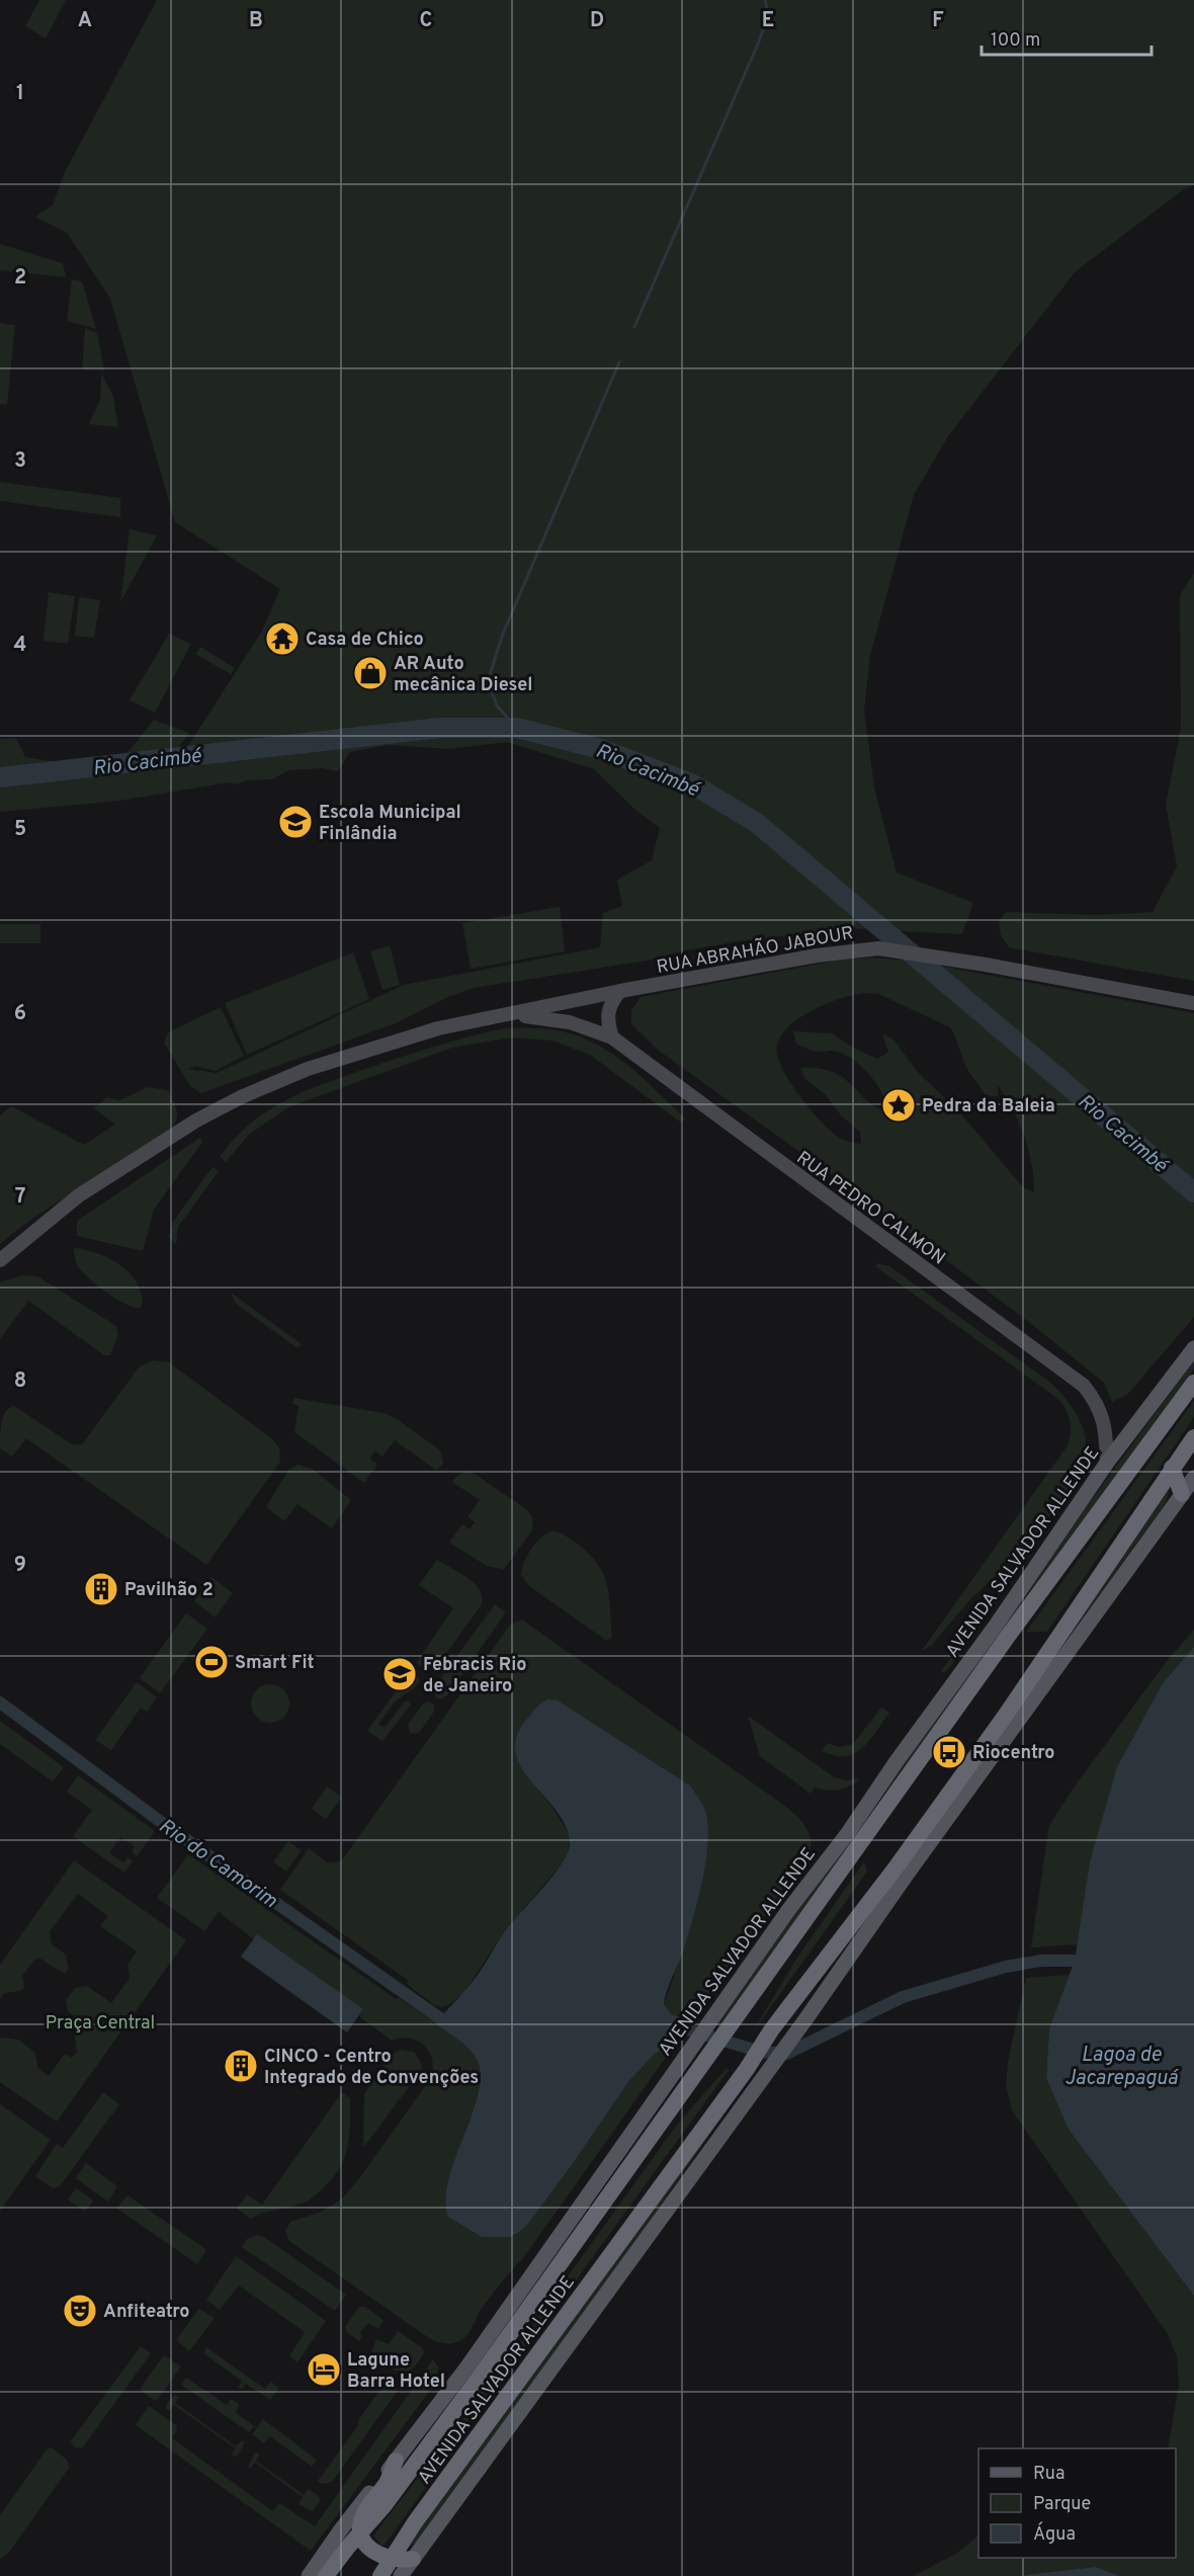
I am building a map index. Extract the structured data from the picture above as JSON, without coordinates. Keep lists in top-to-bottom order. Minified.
{"streets":{"highway":["AVENIDA SALVADOR ALLENDE"],"street":["RUA ABRAHÃO JABOUR","RUA PEDRO CALMON"]},"crossings":[["RUA ABRAHÃO JABOUR","RUA PEDRO CALMON"],["RUA PEDRO CALMON","AVENIDA SALVADOR ALLENDE"]],"water":["Rio Cacimbé","Rio do Camorim","Lagoa de Jacarepaguá"],"parks":["Praça Central"],"places":{"temple":["Casa de Chico"],"shop":["AR Auto mecânica Diesel"],"school or university":["Escola Municipal Finlândia","Febracis Rio de Janeiro"],"place":["Pedra da Baleia"],"building":["Pavilhão 2","CINCO - Centro Integrado de Convenções"],"sports":["Smart Fit"],"bus stop":["Riocentro"],"theatre":["Anfiteatro"],"hotel":["Lagune Barra Hotel"]},"legend":["Rua","Parque","Água"],"scale_bar":"100 m","grid":{"columns":["A","B","C","D","E","F"],"rows":["1","2","3","4","5","6","7","8","9"]}}
